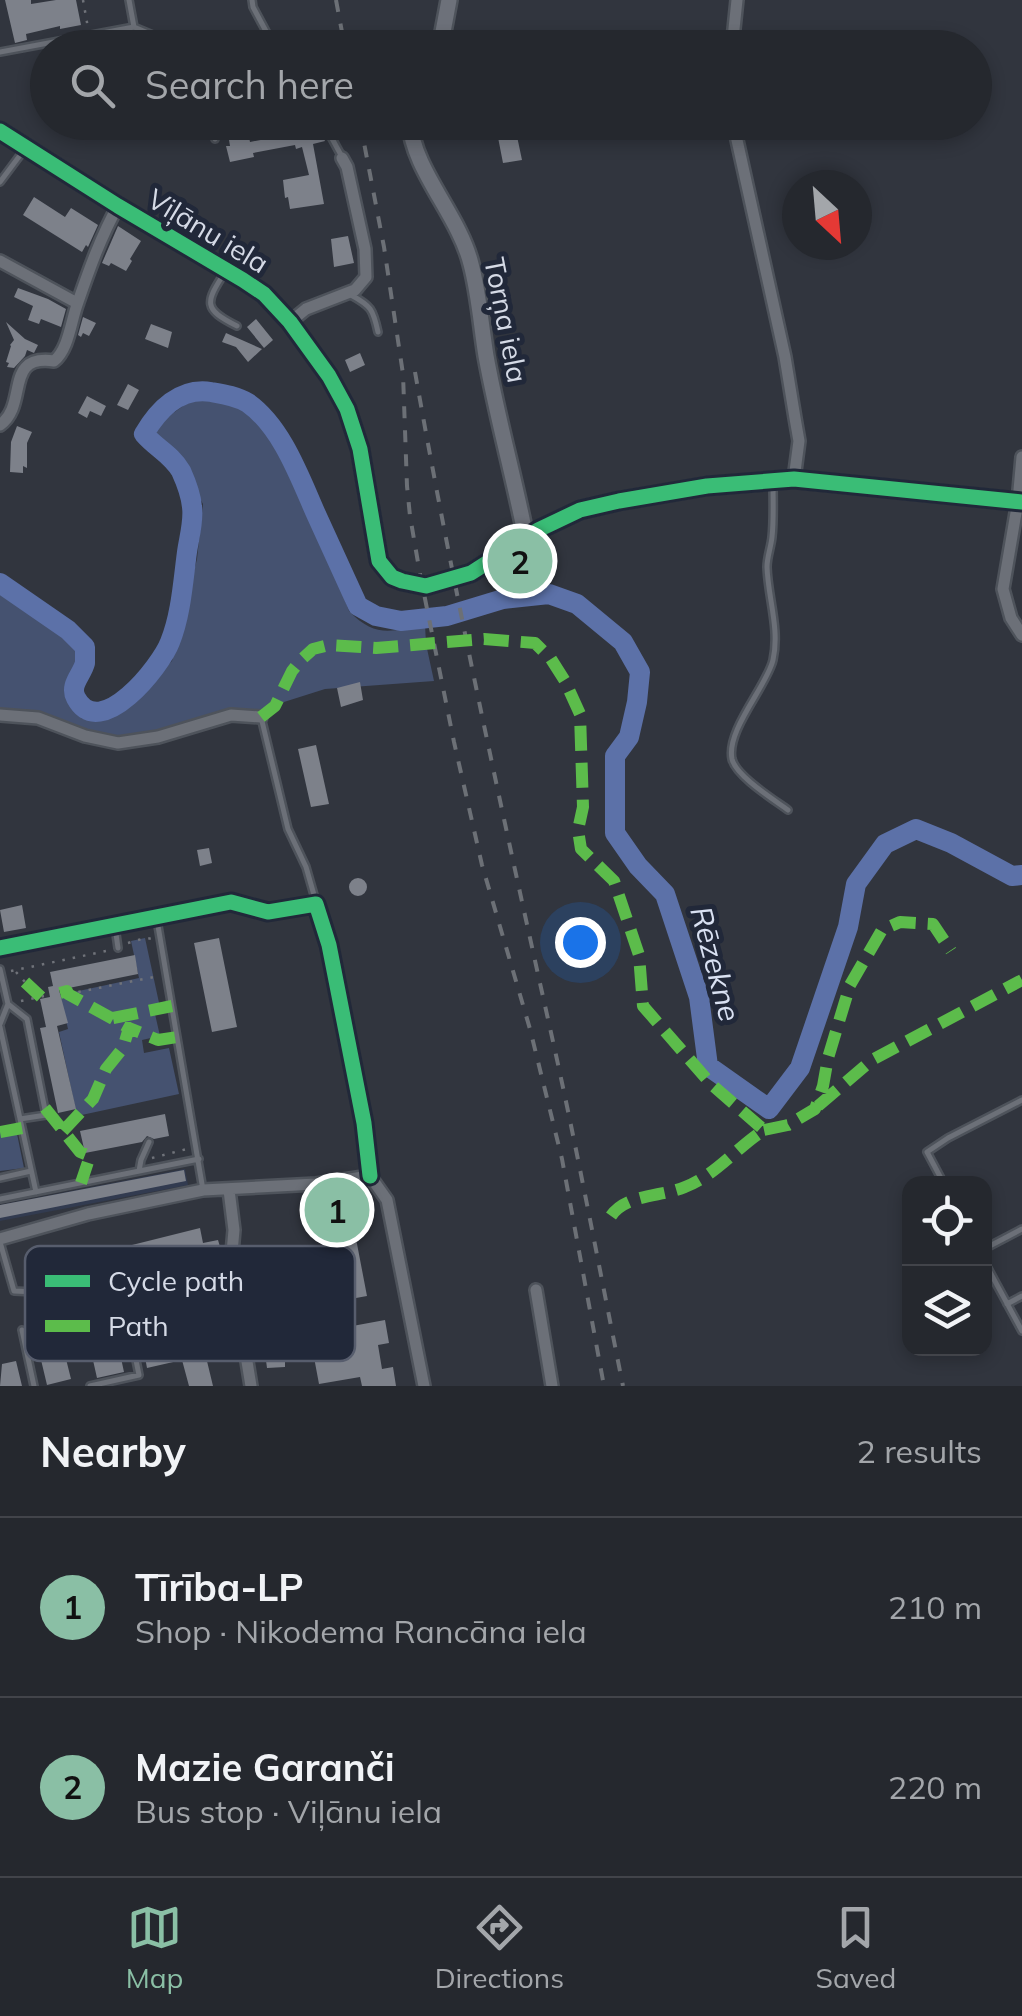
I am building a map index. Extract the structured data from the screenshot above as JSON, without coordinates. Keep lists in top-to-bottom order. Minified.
{"streets":{"main road":["Viļānu iela","Torņa iela"]},"crossings":[["Viļānu iela","Torņa iela"]],"water":["Rēzekne"],"legend":["Cycle path","Path"],"north":"bottom right","page":{"search":"Search here","pins":["2","1"],"heading":["Nearby","2 results"],"list":[{"mark":"1","name":"Tīrība-LP","note":"Shop · Nikodema Rancāna iela","value":"210 m"},{"mark":"2","name":"Mazie Garanči","note":"Bus stop · Viļānu iela","value":"220 m"}],"nav":["Map","Directions","Saved"]}}
